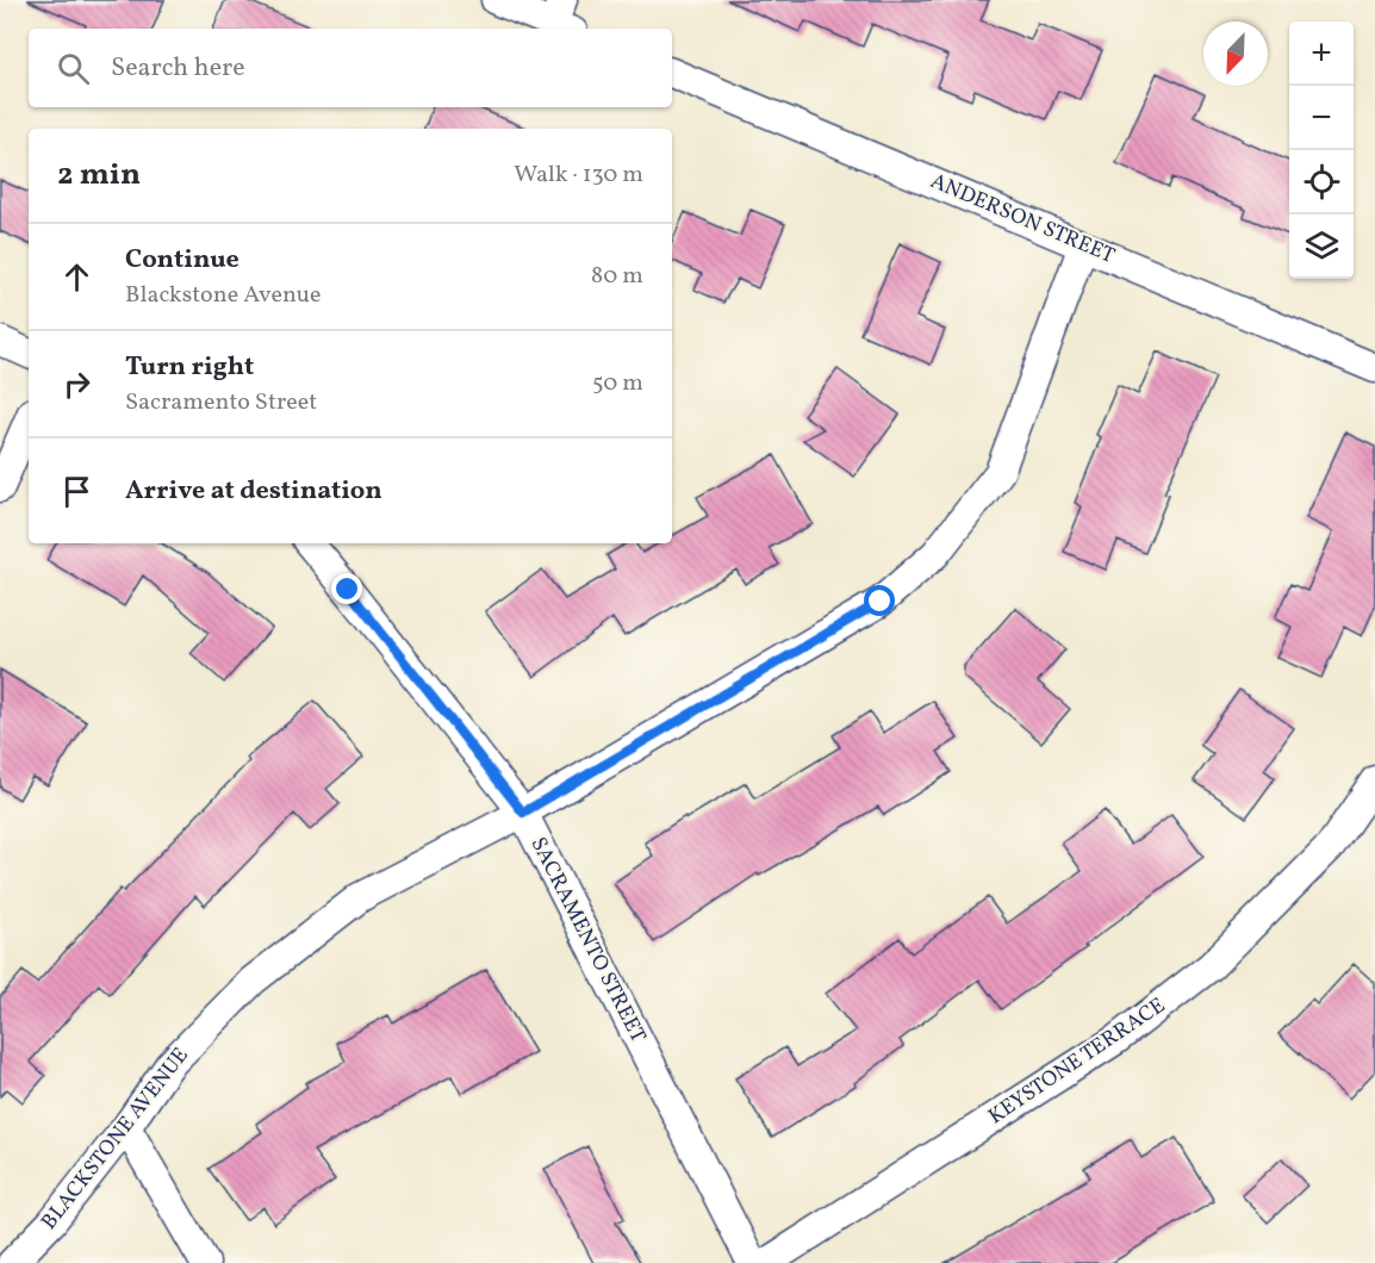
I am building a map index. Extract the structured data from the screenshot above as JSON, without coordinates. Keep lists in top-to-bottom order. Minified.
{"streets":{"street":["ANDERSON STREET","SACRAMENTO STREET","KEYSTONE TERRACE","BLACKSTONE AVENUE"]},"crossings":[["ANDERSON STREET","BLACKSTONE AVENUE"],["SACRAMENTO STREET","BLACKSTONE AVENUE"]],"north":"bottom left","page":{"map_buttons":["+","−"],"search":"Search here","heading":["2 min","Walk · 130 m"],"list":[["Continue","Blackstone Avenue","80 m"],["Turn right","Sacramento Street","50 m"],"Arrive at destination"]}}
